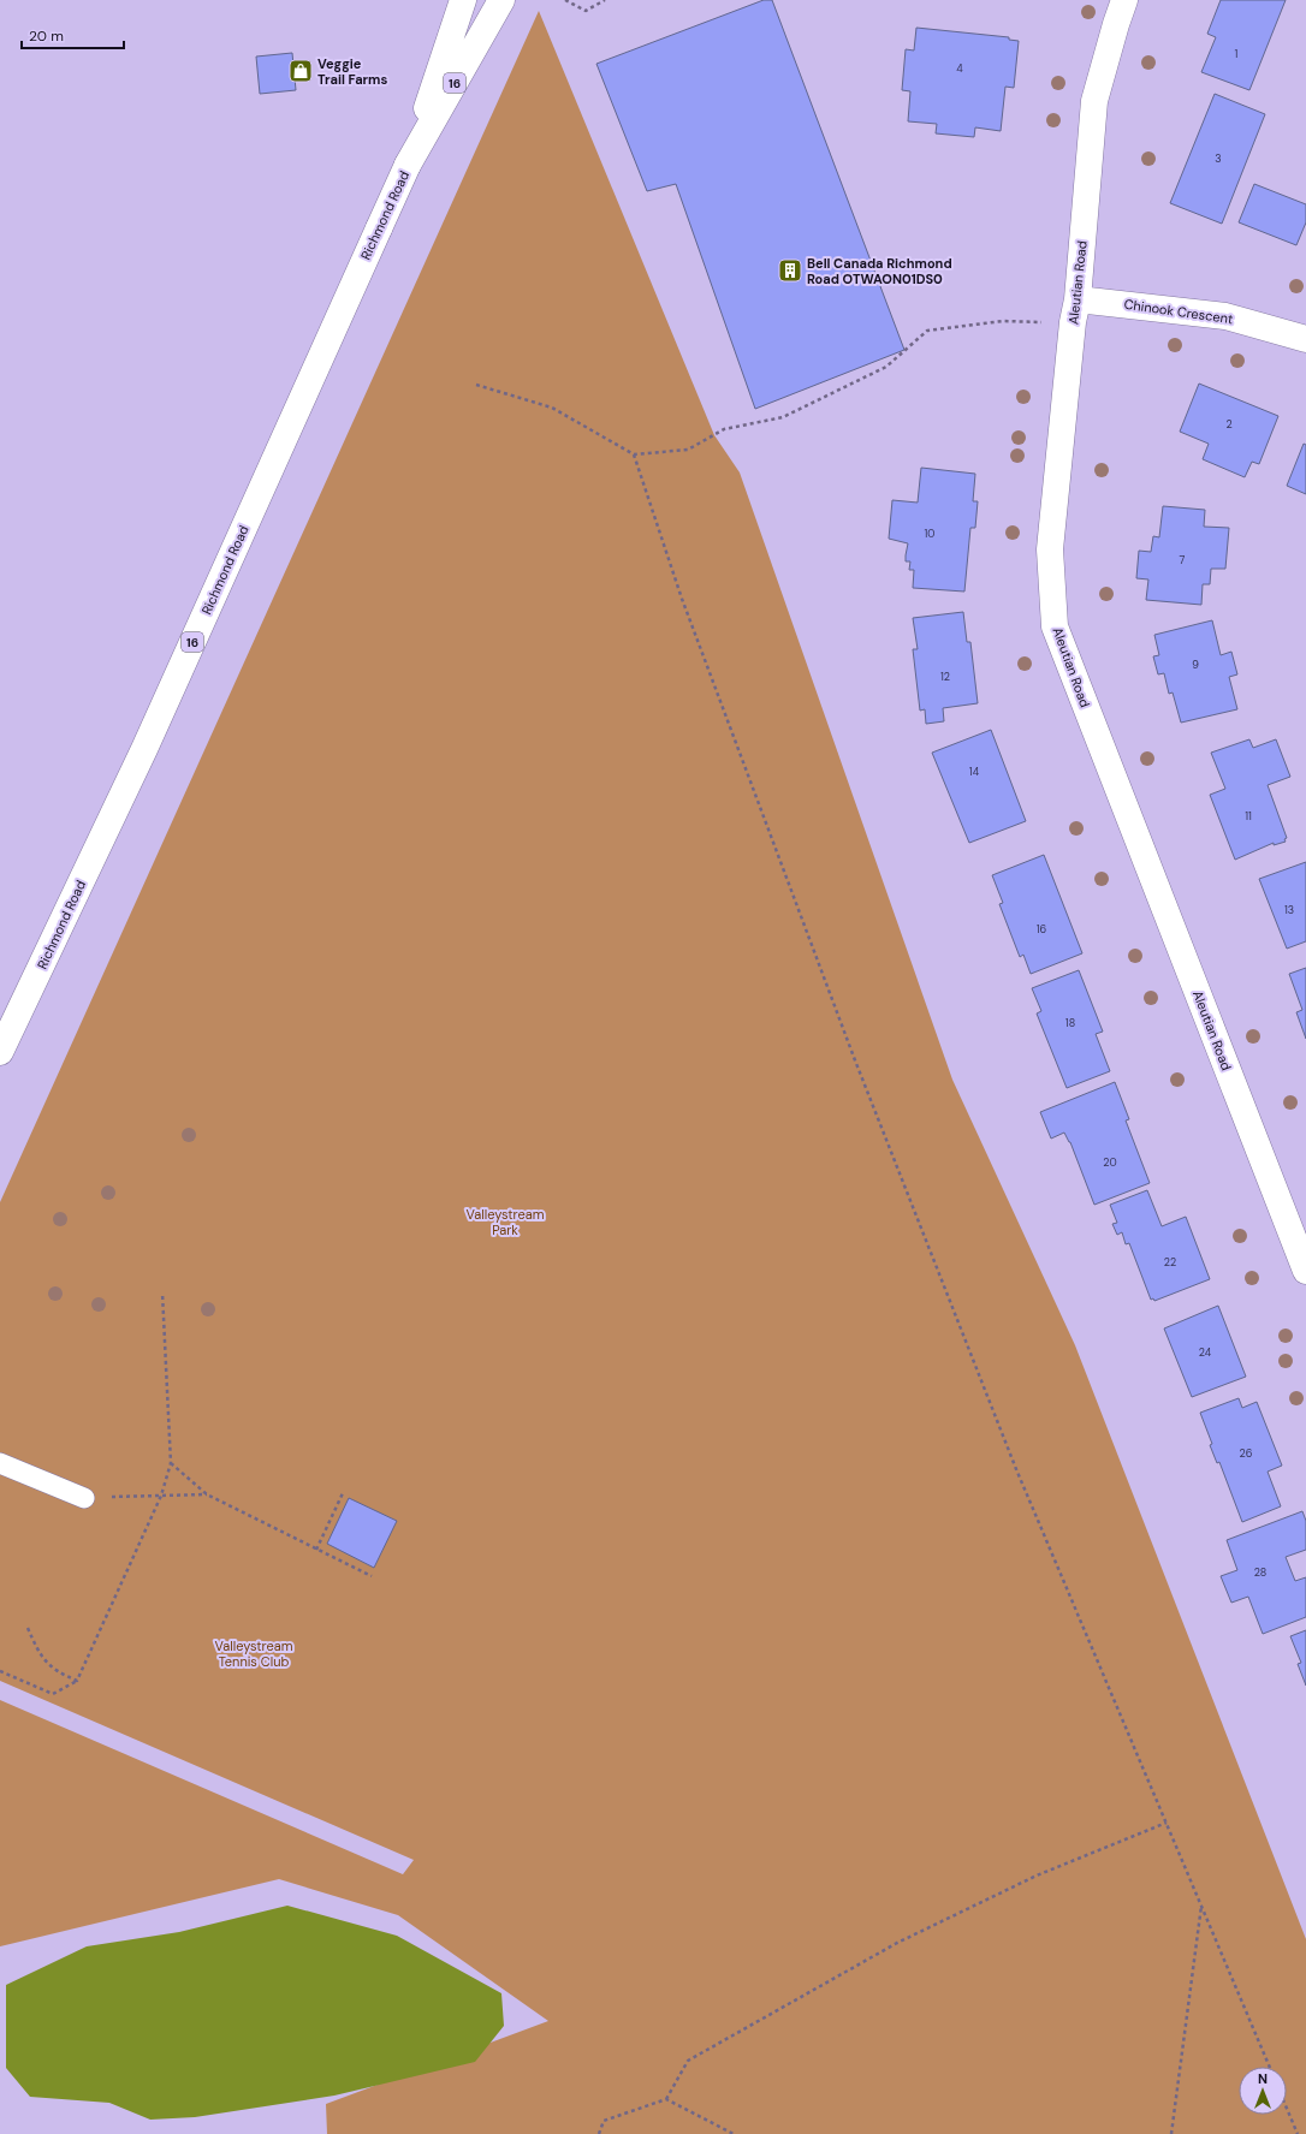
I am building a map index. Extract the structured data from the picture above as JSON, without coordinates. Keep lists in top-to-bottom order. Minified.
{"streets":{"street":["16","Richmond Road","Aleutian Road","Chinook Crescent"]},"crossings":[["Aleutian Road","Chinook Crescent"]],"parks":["Valleystream Park","Valleystream Tennis Club"],"places":{"shop":["Veggie Trail Farms"],"building":["Bell Canada Richmond Road OTWAON01DS0"]},"house_numbers":["1","4","3","2","10","7","9","12","14","11","13","16","18","20","22","24","26","28"],"scale_bar":"20 m","north":"top"}
